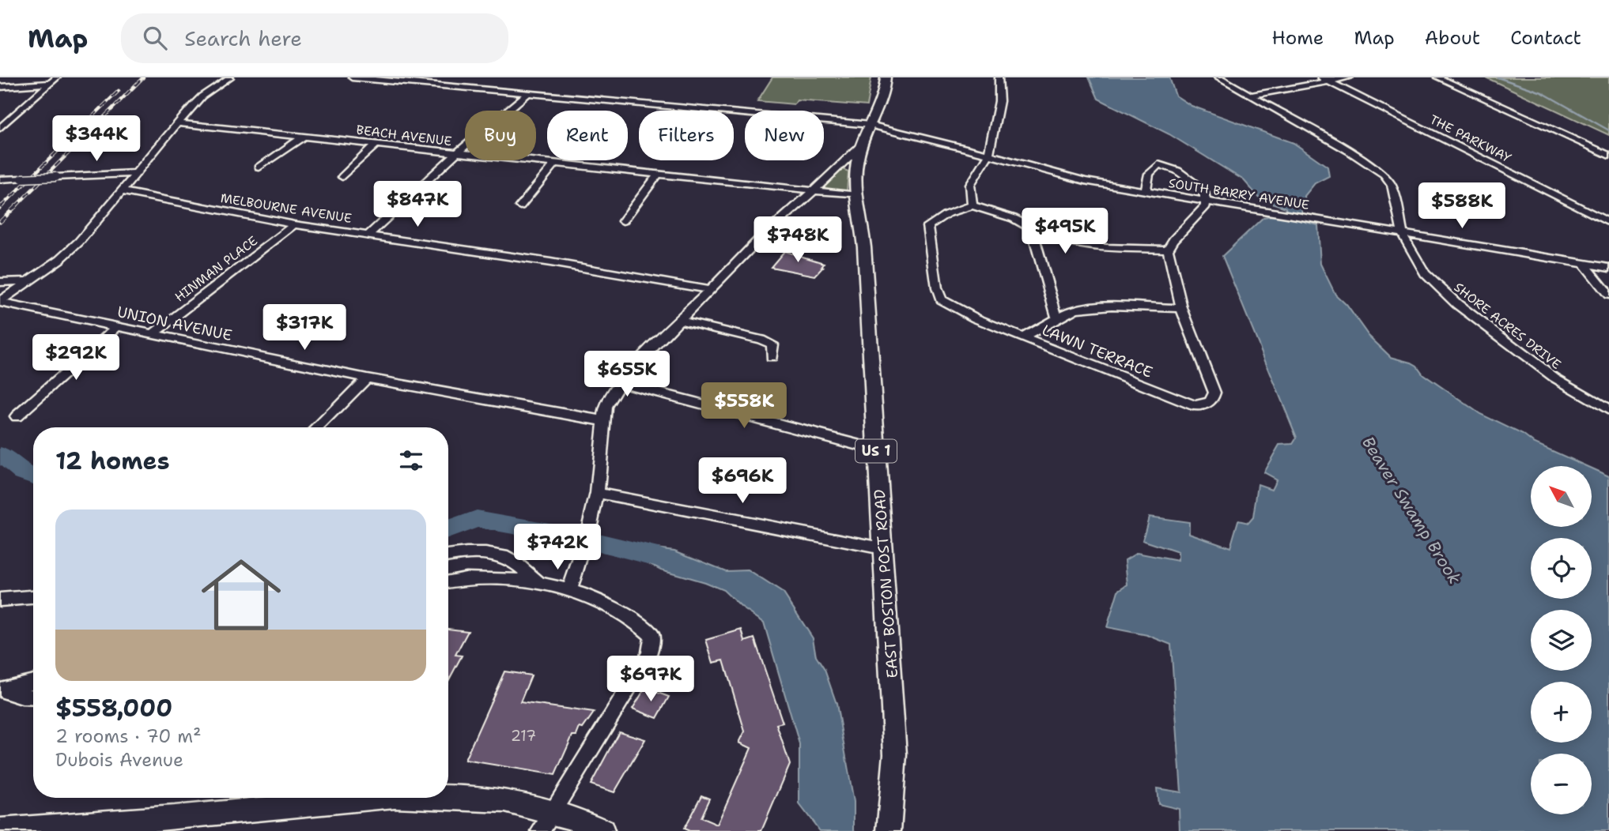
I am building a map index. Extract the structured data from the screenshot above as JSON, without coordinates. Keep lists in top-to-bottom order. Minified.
{"streets":{"main road":["US 1","EAST BOSTON POST ROAD"],"street":["BEACH AVENUE","THE PARKWAY","SOUTH BARRY AVENUE","MELBOURNE AVENUE","HINMAN PLACE","UNION AVENUE","SHORE ACRES DRIVE","LAWN TERRACE"]},"crossings":[["BEACH AVENUE","EAST BOSTON POST ROAD"],["SOUTH BARRY AVENUE","SHORE ACRES DRIVE"],["SOUTH BARRY AVENUE","EAST BOSTON POST ROAD"],["MELBOURNE AVENUE","HINMAN PLACE"],["HINMAN PLACE","UNION AVENUE"]],"water":["Beaver Swamp Brook"],"house_numbers":["217"],"north":"top left","page":{"header":"Map","search":"Search here","nav":["Home","Map","About","Contact"],"chip":["Buy","Rent","Filters","New"],"price":["$344K","$847K","$588K","$495K","$748K","$317K","$292K","$655K","$558K","$696K","$742K","$697K"],"heading":"12 homes","map_buttons":["+","−"],"list":[{"name":"$558,000","note":"2 rooms · 70 m² · Dubois Avenue"}]}}
